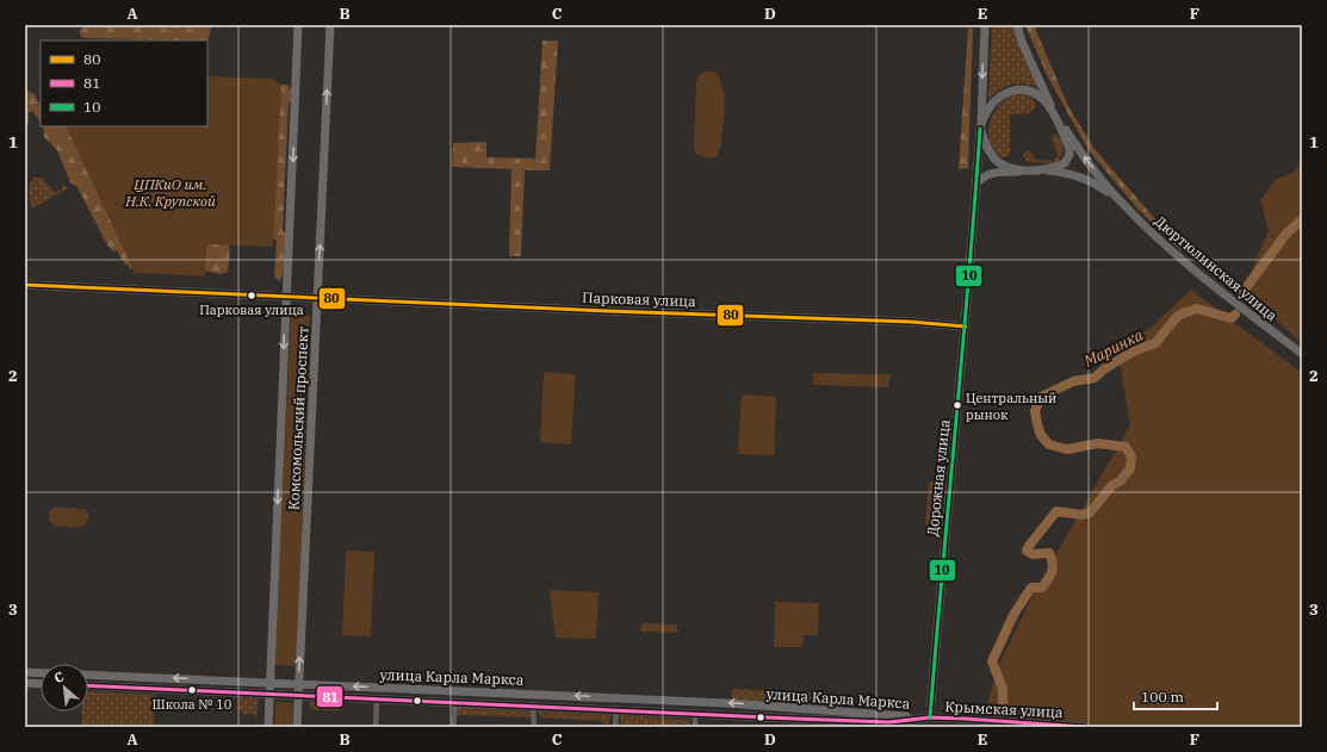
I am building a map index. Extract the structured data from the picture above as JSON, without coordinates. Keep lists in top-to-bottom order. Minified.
{"streets":{"main road":["Дюртюлинская улица","Парковая улица","Комсомольский проспект","Дорожная улица","улица Карла Маркса","Крымская улица"]},"crossings":[["Парковая улица","Комсомольский проспект"],["Парковая улица","Дорожная улица"],["Комсомольский проспект","улица Карла Маркса"],["Дорожная улица","улица Карла Маркса"],["Дорожная улица","Крымская улица"],["улица Карла Маркса","Крымская улица"]],"water":["Маринка"],"parks":["ЦПКиО им. Н.К. Крупской"],"places":["Парковая улица","Центральный рынок","Школа № 10"],"lines":["transit line 10","transit line 80","transit line 81"],"legend":["80","81","10"],"scale_bar":"100 m","north":"top left","grid":{"columns":["A","B","C","D","E","F"],"rows":["1","2","3"]}}
